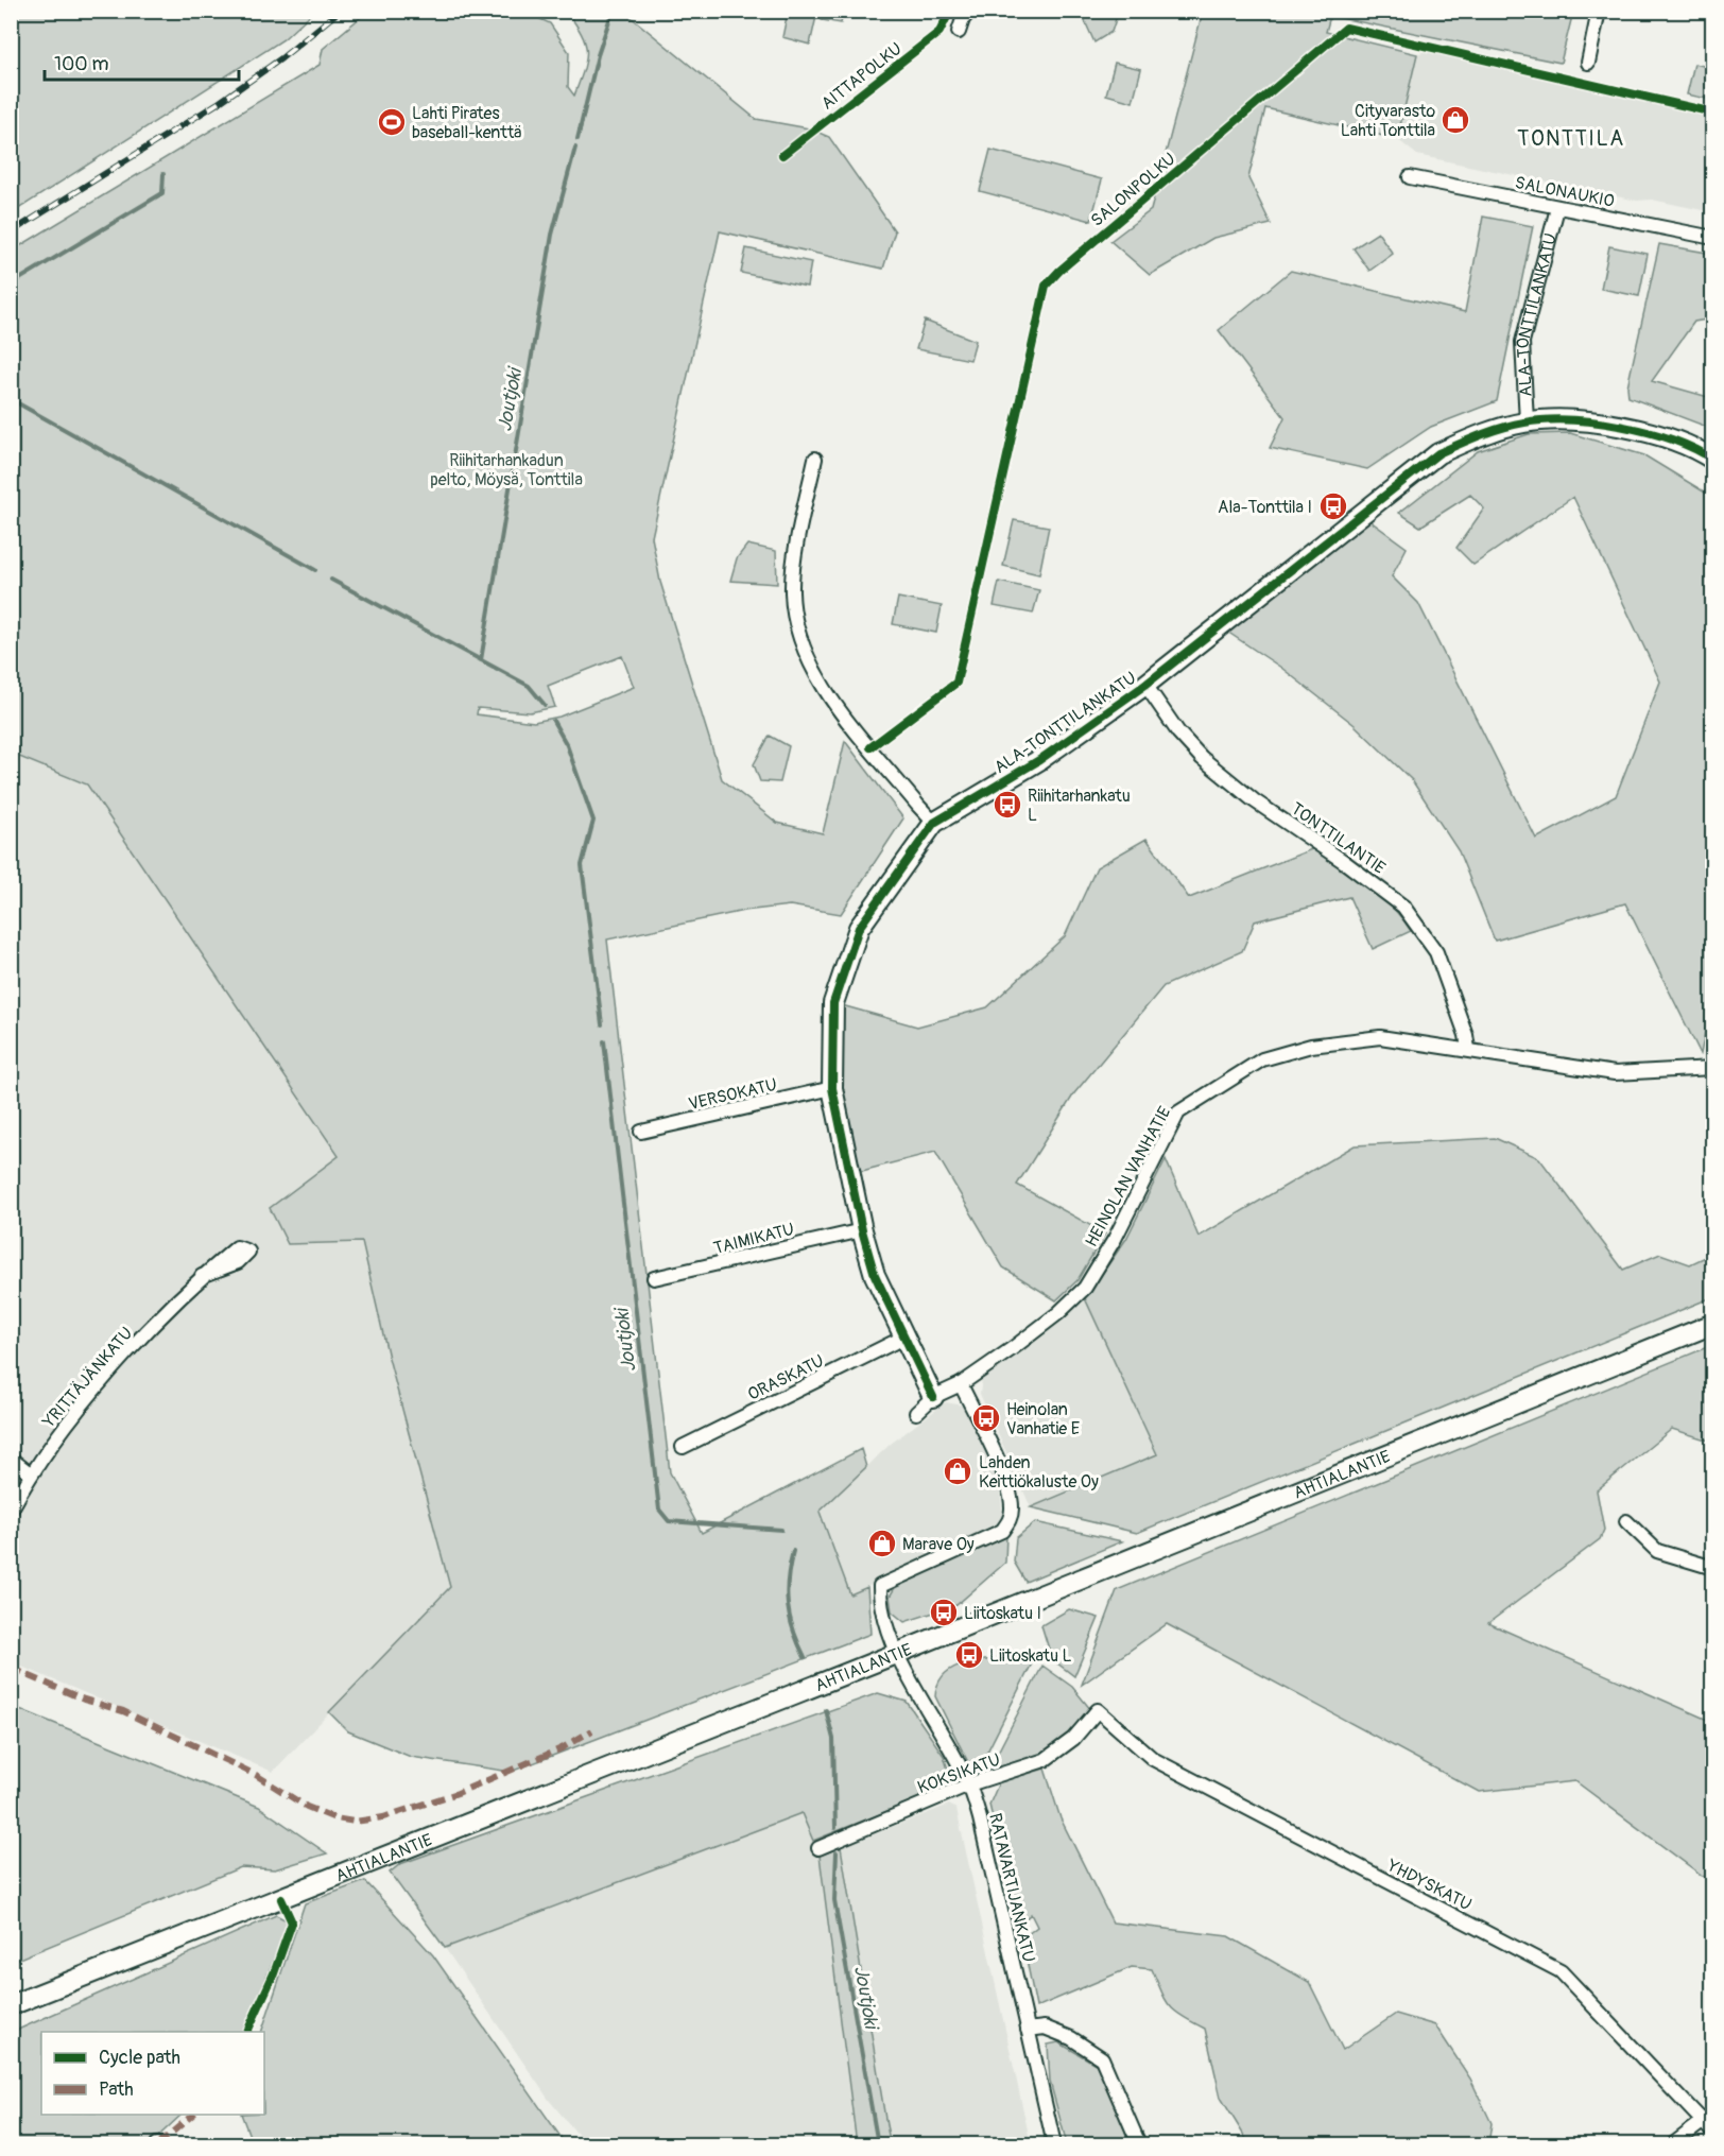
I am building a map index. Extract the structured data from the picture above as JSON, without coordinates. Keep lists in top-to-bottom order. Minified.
{"streets":{"main road":["ALA-TONTTILANKATU","AHTIALANTIE"],"street":["SALONAUKIO","TONTTILANTIE","VERSOKATU","HEINOLAN VANHATIE","TAIMIKATU","YRITTÄJÄNKATU","ORASKATU","KOKSIKATU","YHDYSKATU","RATAVARTIJANKATU"],"cycle path":["AITTAPOLKU","SALONPOLKU"]},"crossings":[["SALONAUKIO","ALA-TONTTILANKATU"],["ALA-TONTTILANKATU","TONTTILANTIE"],["ALA-TONTTILANKATU","VERSOKATU"],["ALA-TONTTILANKATU","HEINOLAN VANHATIE"],["ALA-TONTTILANKATU","TAIMIKATU"],["ALA-TONTTILANKATU","ORASKATU"],["TONTTILANTIE","HEINOLAN VANHATIE"],["HEINOLAN VANHATIE","RATAVARTIJANKATU"],["AHTIALANTIE","RATAVARTIJANKATU"],["KOKSIKATU","YHDYSKATU"],["KOKSIKATU","RATAVARTIJANKATU"]],"districts":["TONTTILA"],"water":["Joutjoki"],"parks":["Riihitarhankadun pelto, Möysä, Tonttila"],"places":{"shop":["Cityvarasto Lahti Tonttila","Lahden Keittiökaluste Oy","Marave Oy"],"sports":["Lahti Pirates baseball-kenttä"],"bus stop":["Ala-Tonttila I","Riihitarhankatu L","Heinolan Vanhatie E","Liitoskatu I","Liitoskatu L"]},"legend":["Cycle path","Path"],"scale_bar":"100 m"}
